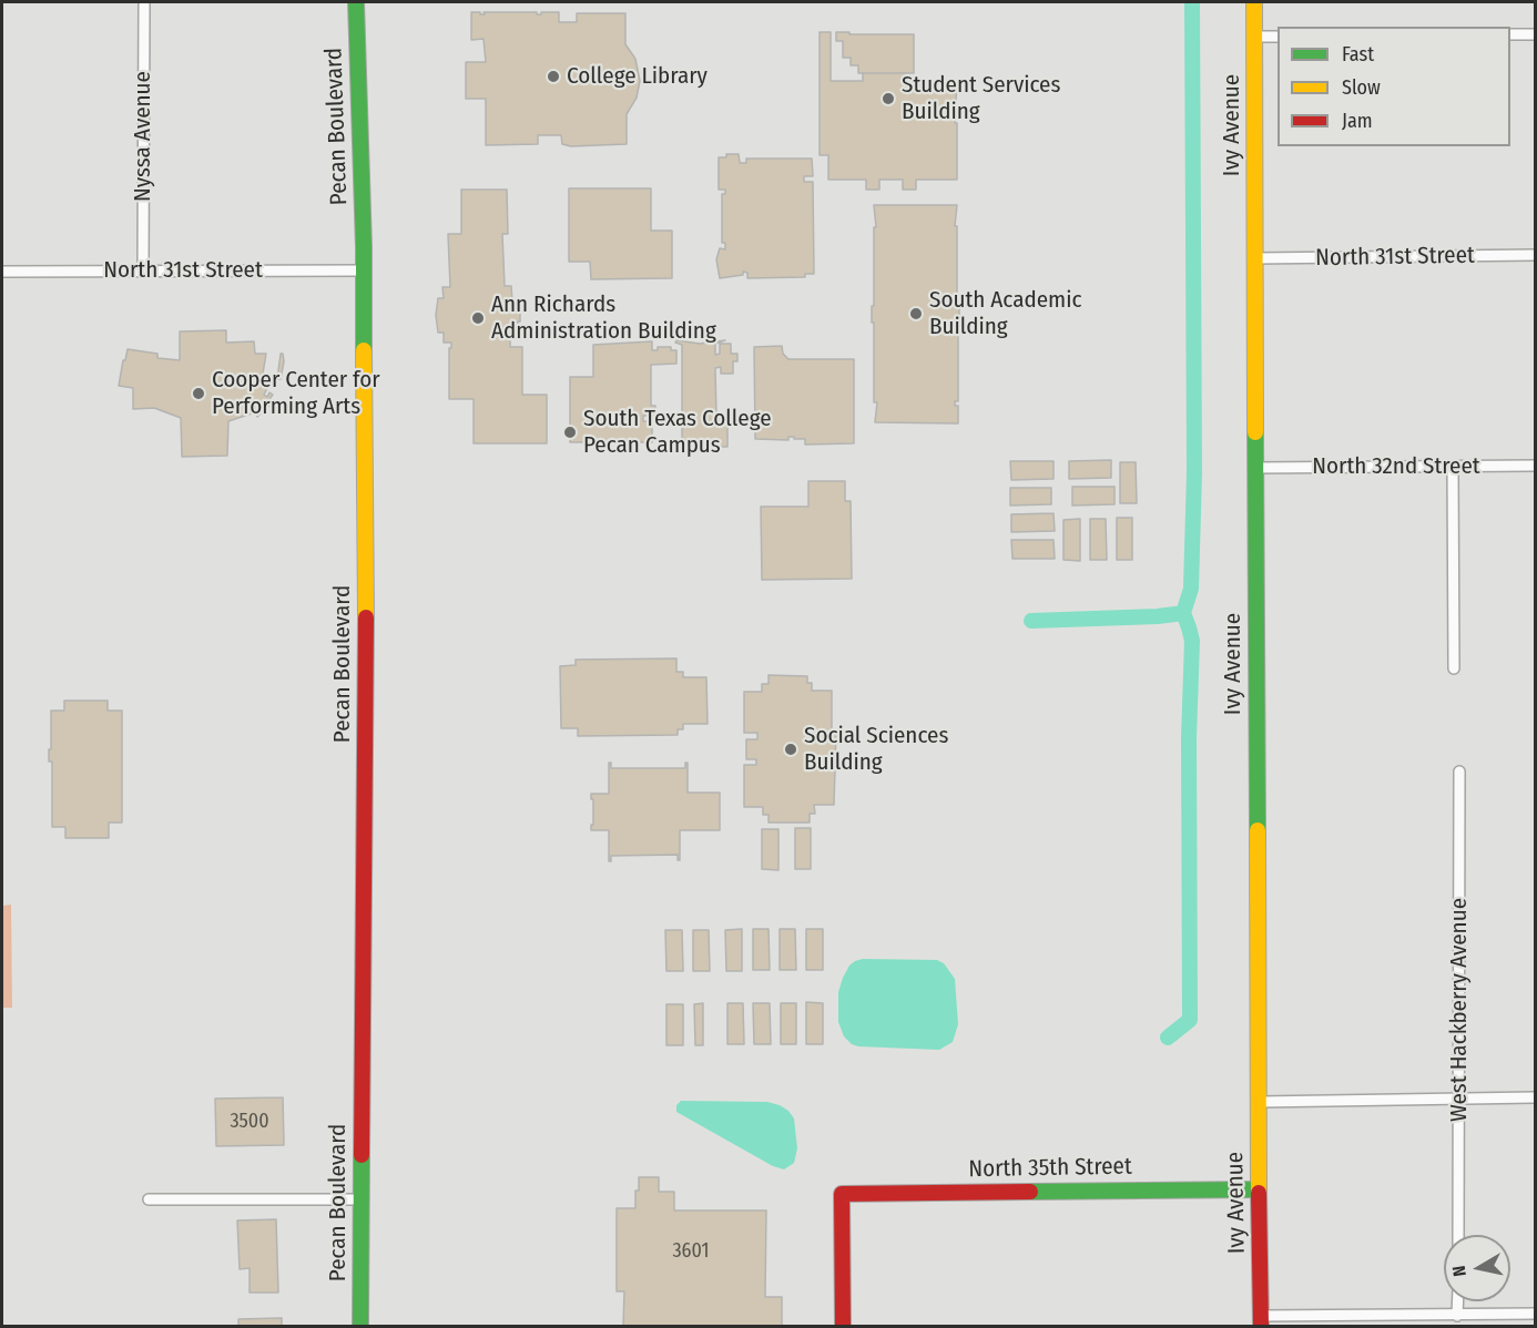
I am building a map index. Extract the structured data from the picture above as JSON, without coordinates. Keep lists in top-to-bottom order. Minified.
{"streets":{"street":["Ivy Avenue","Pecan Boulevard","Nyssa Avenue","North 31st Street","North 32nd Street","West Hackberry Avenue","North 35th Street"]},"crossings":[["Ivy Avenue","North 31st Street"],["Ivy Avenue","North 32nd Street"],["Ivy Avenue","North 35th Street"],["Pecan Boulevard","North 31st Street"],["Nyssa Avenue","North 31st Street"]],"places":["College Library","Student Services Building","South Academic Building","Ann Richards Administration Building","Cooper Center for Performing Arts","South Texas College Pecan Campus","Social Sciences Building"],"house_numbers":["3500","3601"],"legend":["Fast","Slow","Jam"],"north":"left"}
